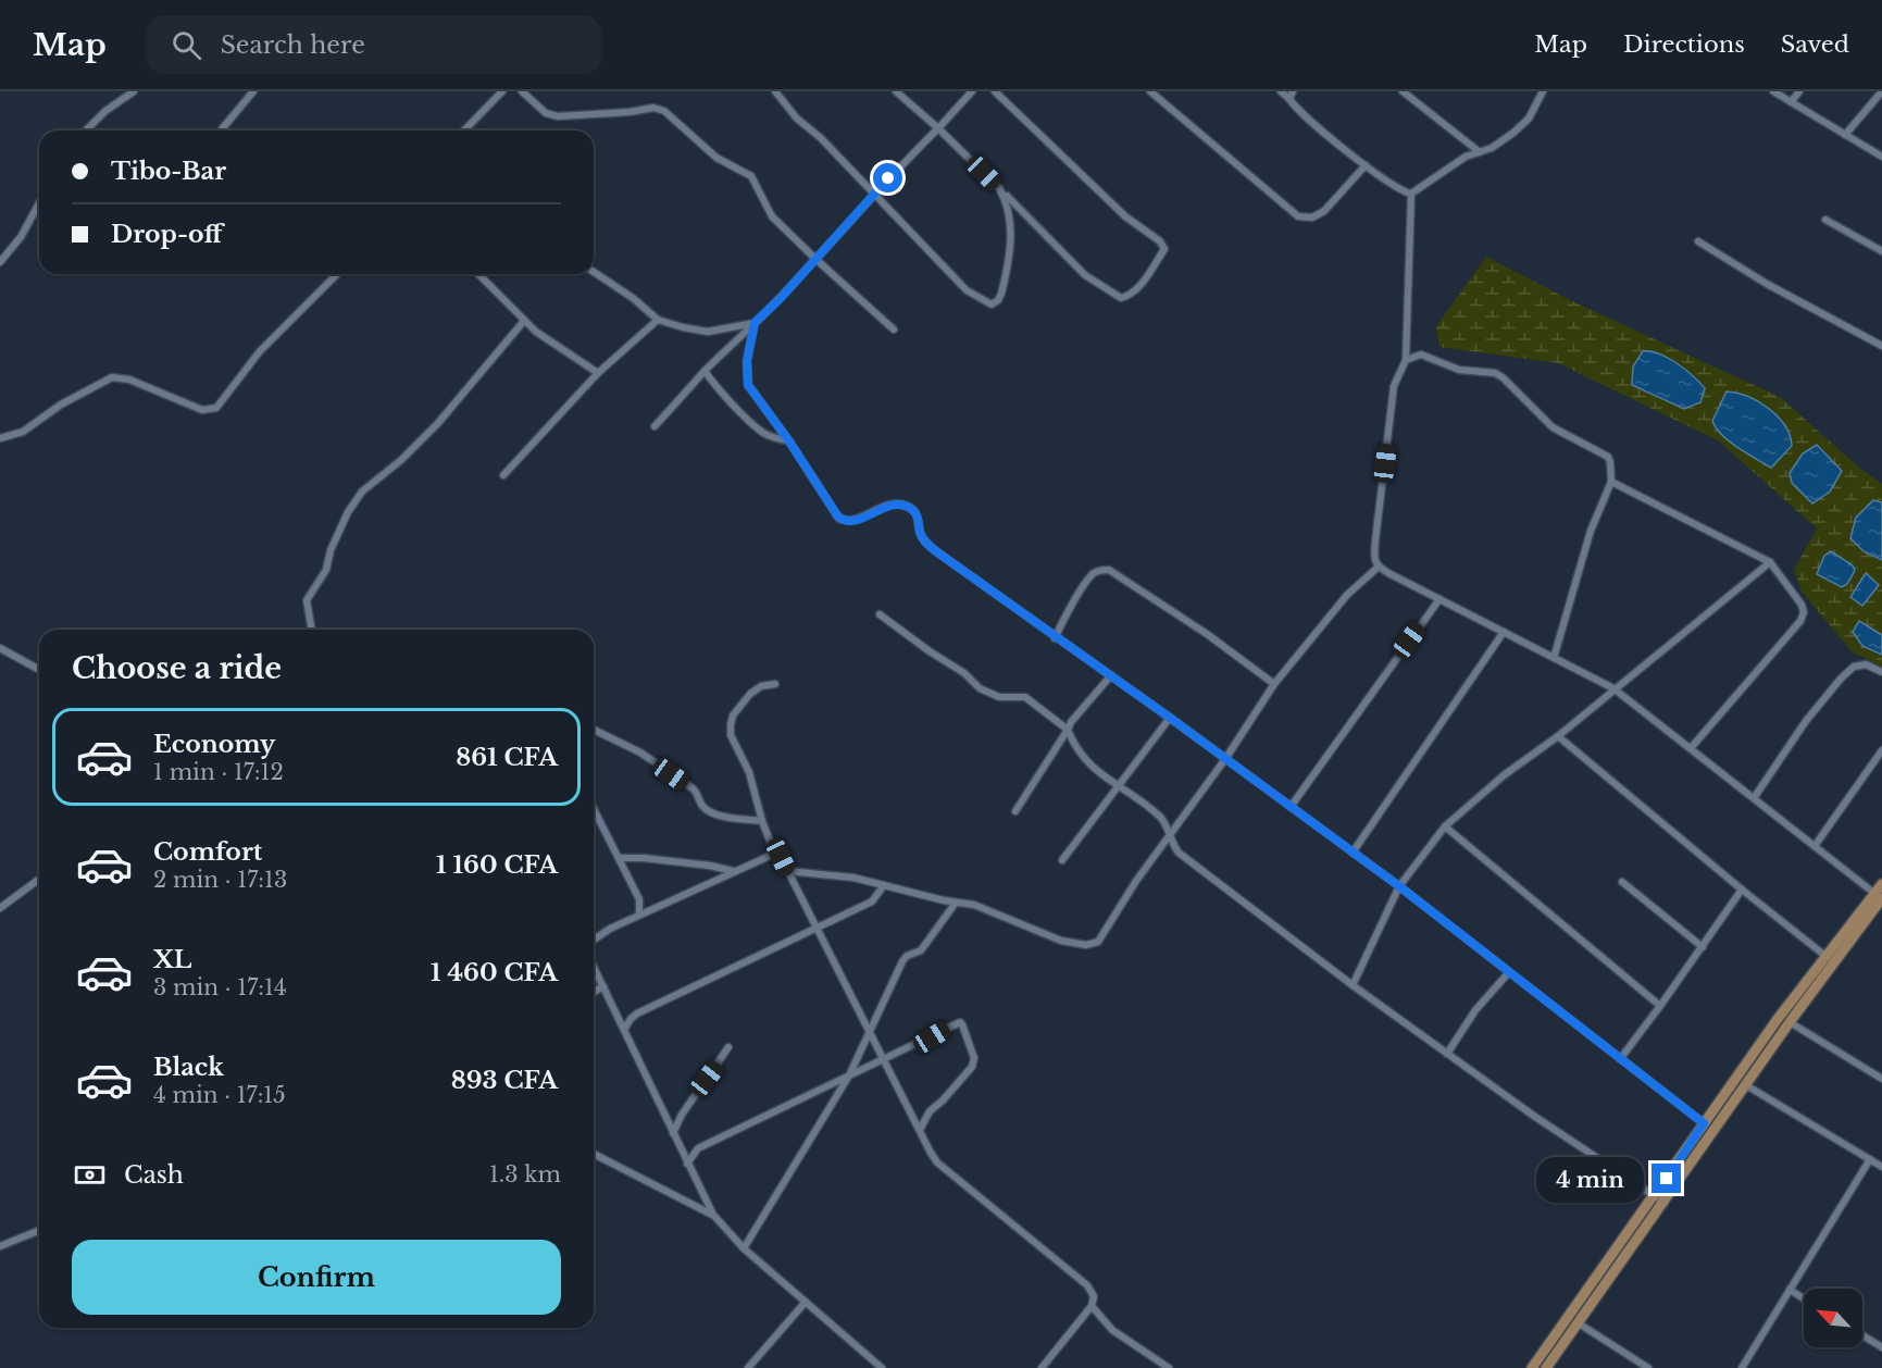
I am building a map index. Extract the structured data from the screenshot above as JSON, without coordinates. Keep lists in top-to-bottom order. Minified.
{"north":"top left","page":{"header":"Map","search":"Search here","nav":["Map","Directions","Saved"],"banner":["Tibo-Bar","Drop-off"],"heading":"Choose a ride","list":[{"name":"Economy","note":"1 min · 17:12","value":"861 CFA"},{"name":"Comfort","note":"2 min · 17:13","value":"1 160 CFA"},{"name":"XL","note":"3 min · 17:14","value":"1 460 CFA"},{"name":"Black","note":"4 min · 17:15","value":"893 CFA"}],"pay":["Cash","1.3 km"],"bubble":"4 min","buttons":"Confirm"}}
